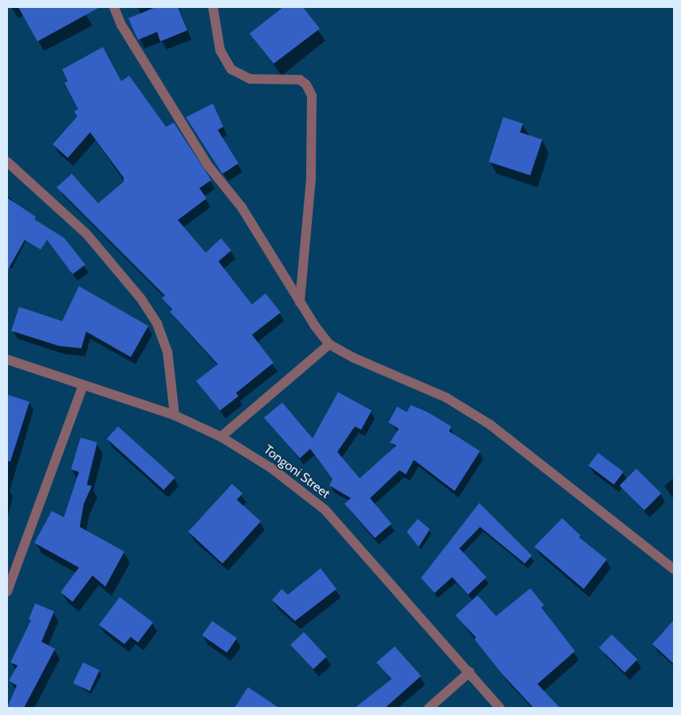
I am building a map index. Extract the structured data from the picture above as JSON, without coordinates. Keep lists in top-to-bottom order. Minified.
{"streets":{"street":["Tongoni Street"]}}
